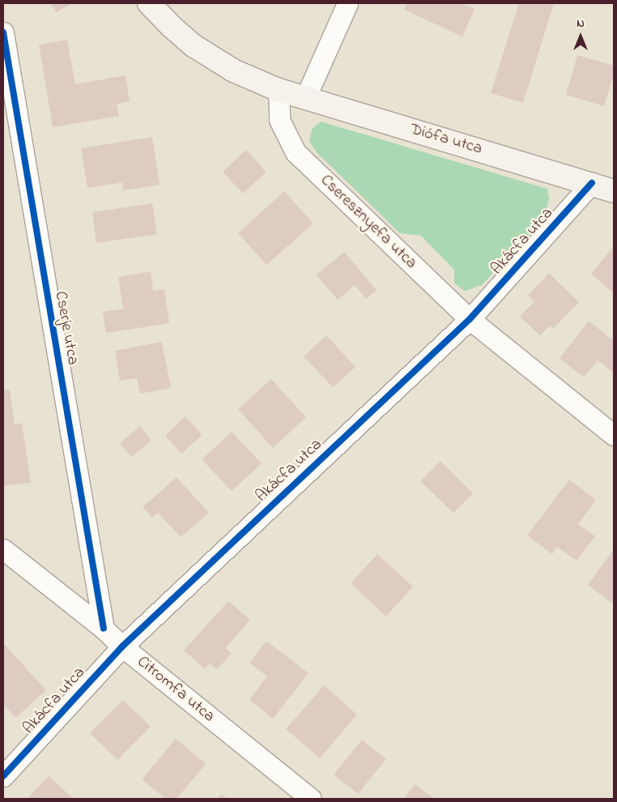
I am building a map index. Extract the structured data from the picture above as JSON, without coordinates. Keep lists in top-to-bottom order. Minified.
{"streets":{"street":["Diófa utca","Cseresznyefa utca","Akácfa utca","Cserje utca","Citromfa utca"]},"crossings":[["Diófa utca","Cseresznyefa utca"],["Diófa utca","Akácfa utca"],["Cseresznyefa utca","Akácfa utca"],["Akácfa utca","Citromfa utca"],["Cserje utca","Citromfa utca"]],"north":"top"}
